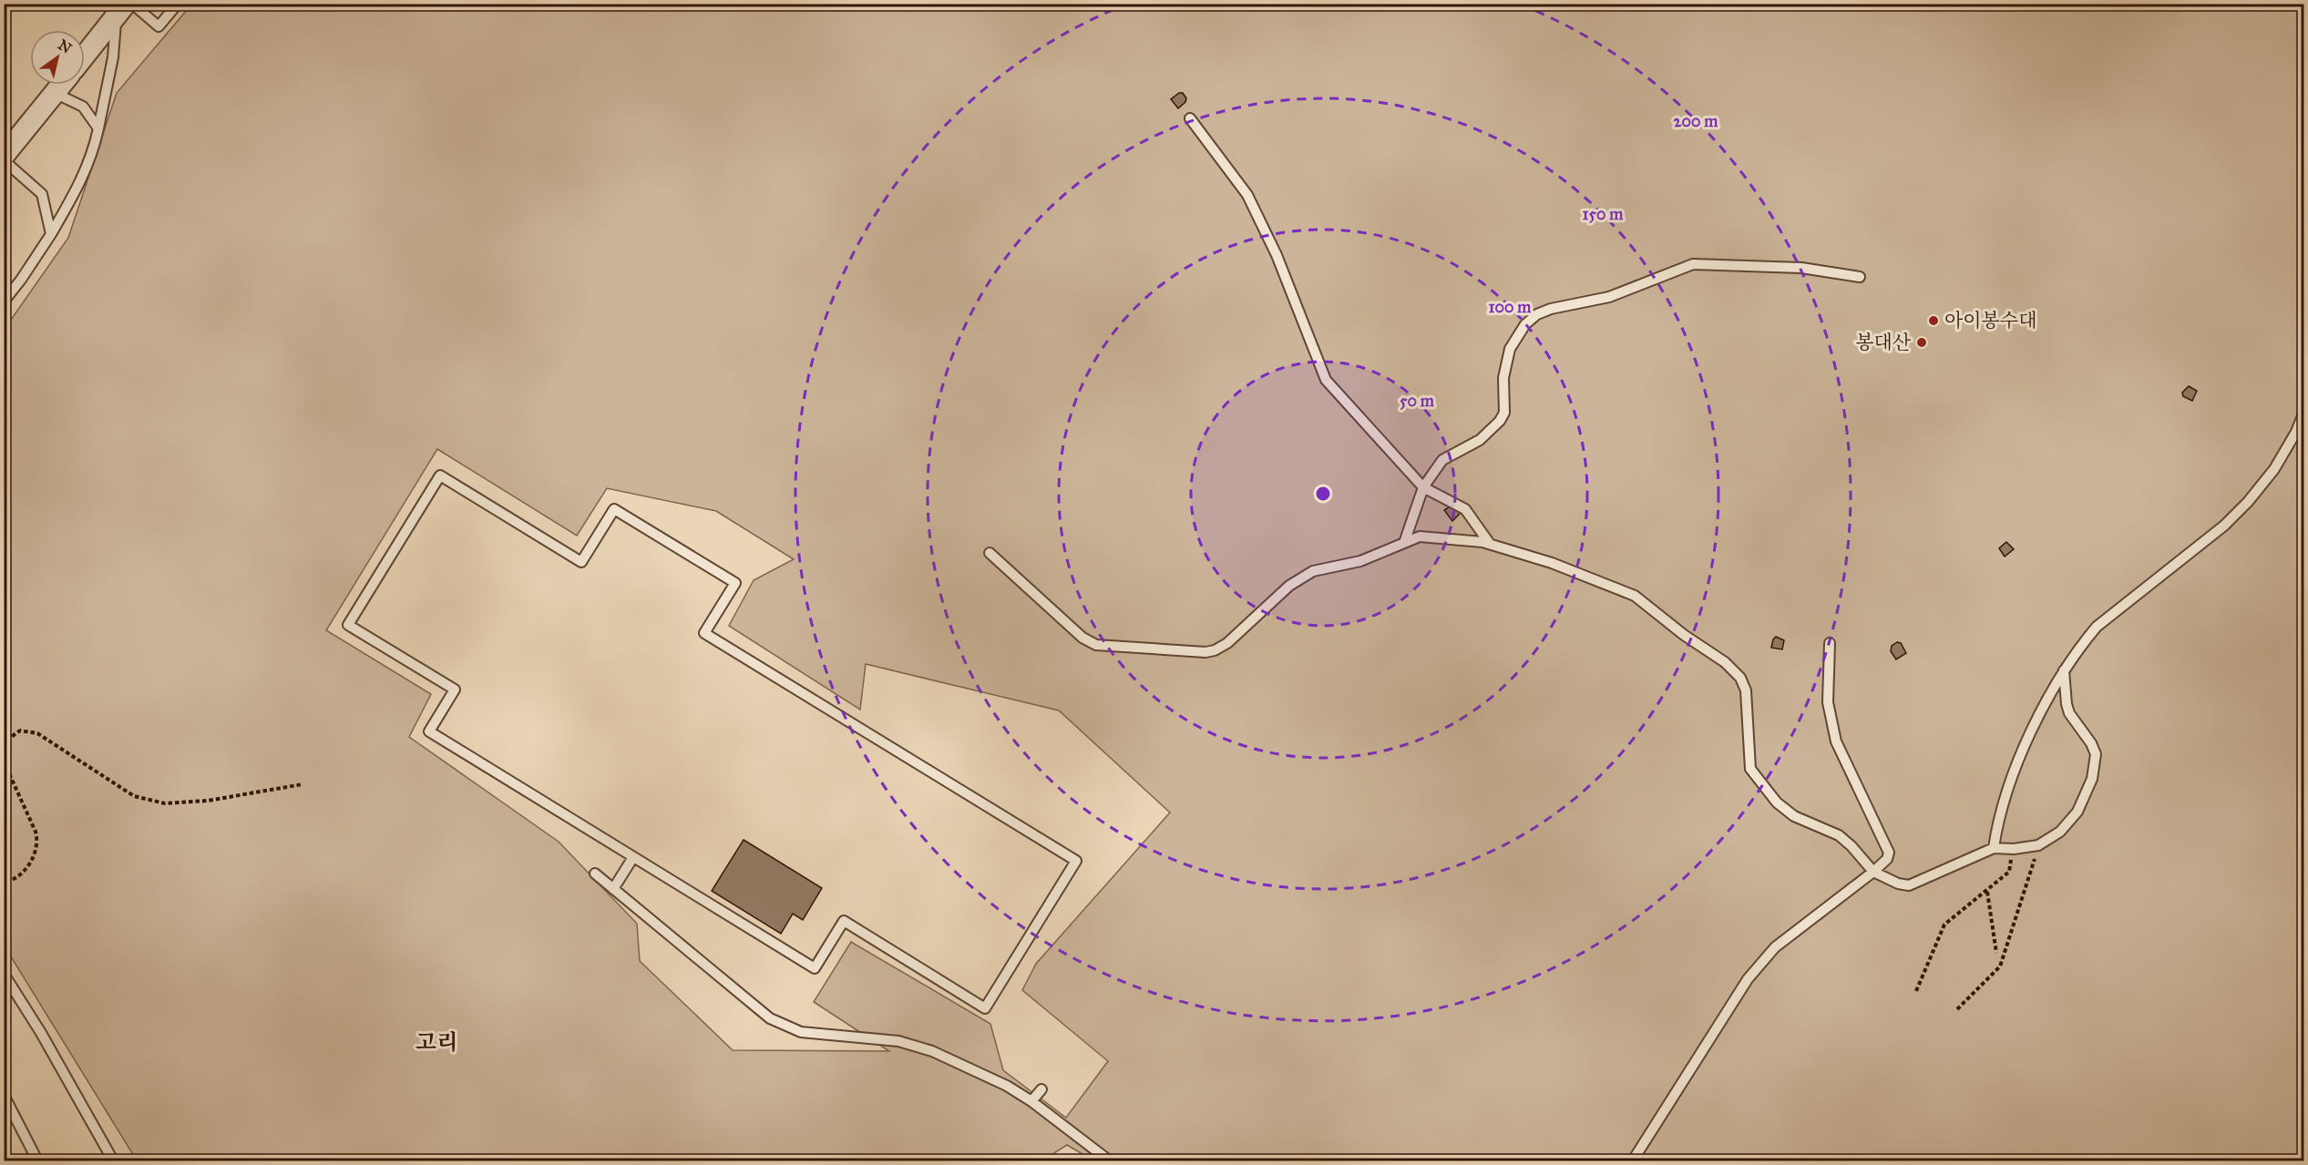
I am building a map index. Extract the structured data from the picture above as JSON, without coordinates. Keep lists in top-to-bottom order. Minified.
{"districts":["고리"],"places":["아이봉수대","봉대산"],"north":"top right","rings":["200 m","150 m","100 m","50 m"]}
